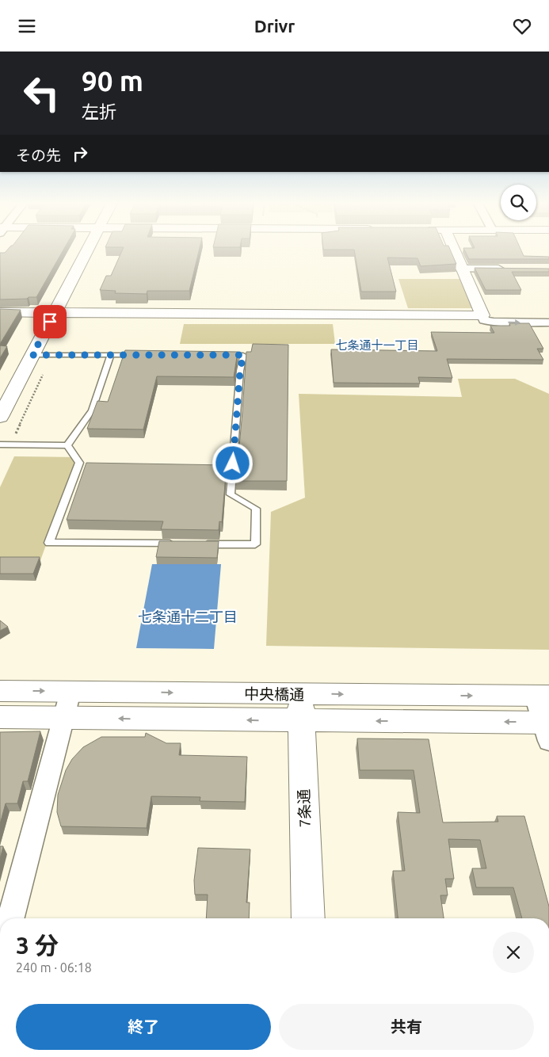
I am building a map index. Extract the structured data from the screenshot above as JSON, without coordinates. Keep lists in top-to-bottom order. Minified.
{"streets":{"street":["中央橋通","7条通"]},"crossings":[["中央橋通","7条通"]],"districts":["七条通十一丁目","七条通十二丁目"],"page":{"header":"Drivr","turn":["90 m","左折"],"then":"その先","heading":["3 分","240 m · 06:18"],"buttons":["終了","共有"]}}
